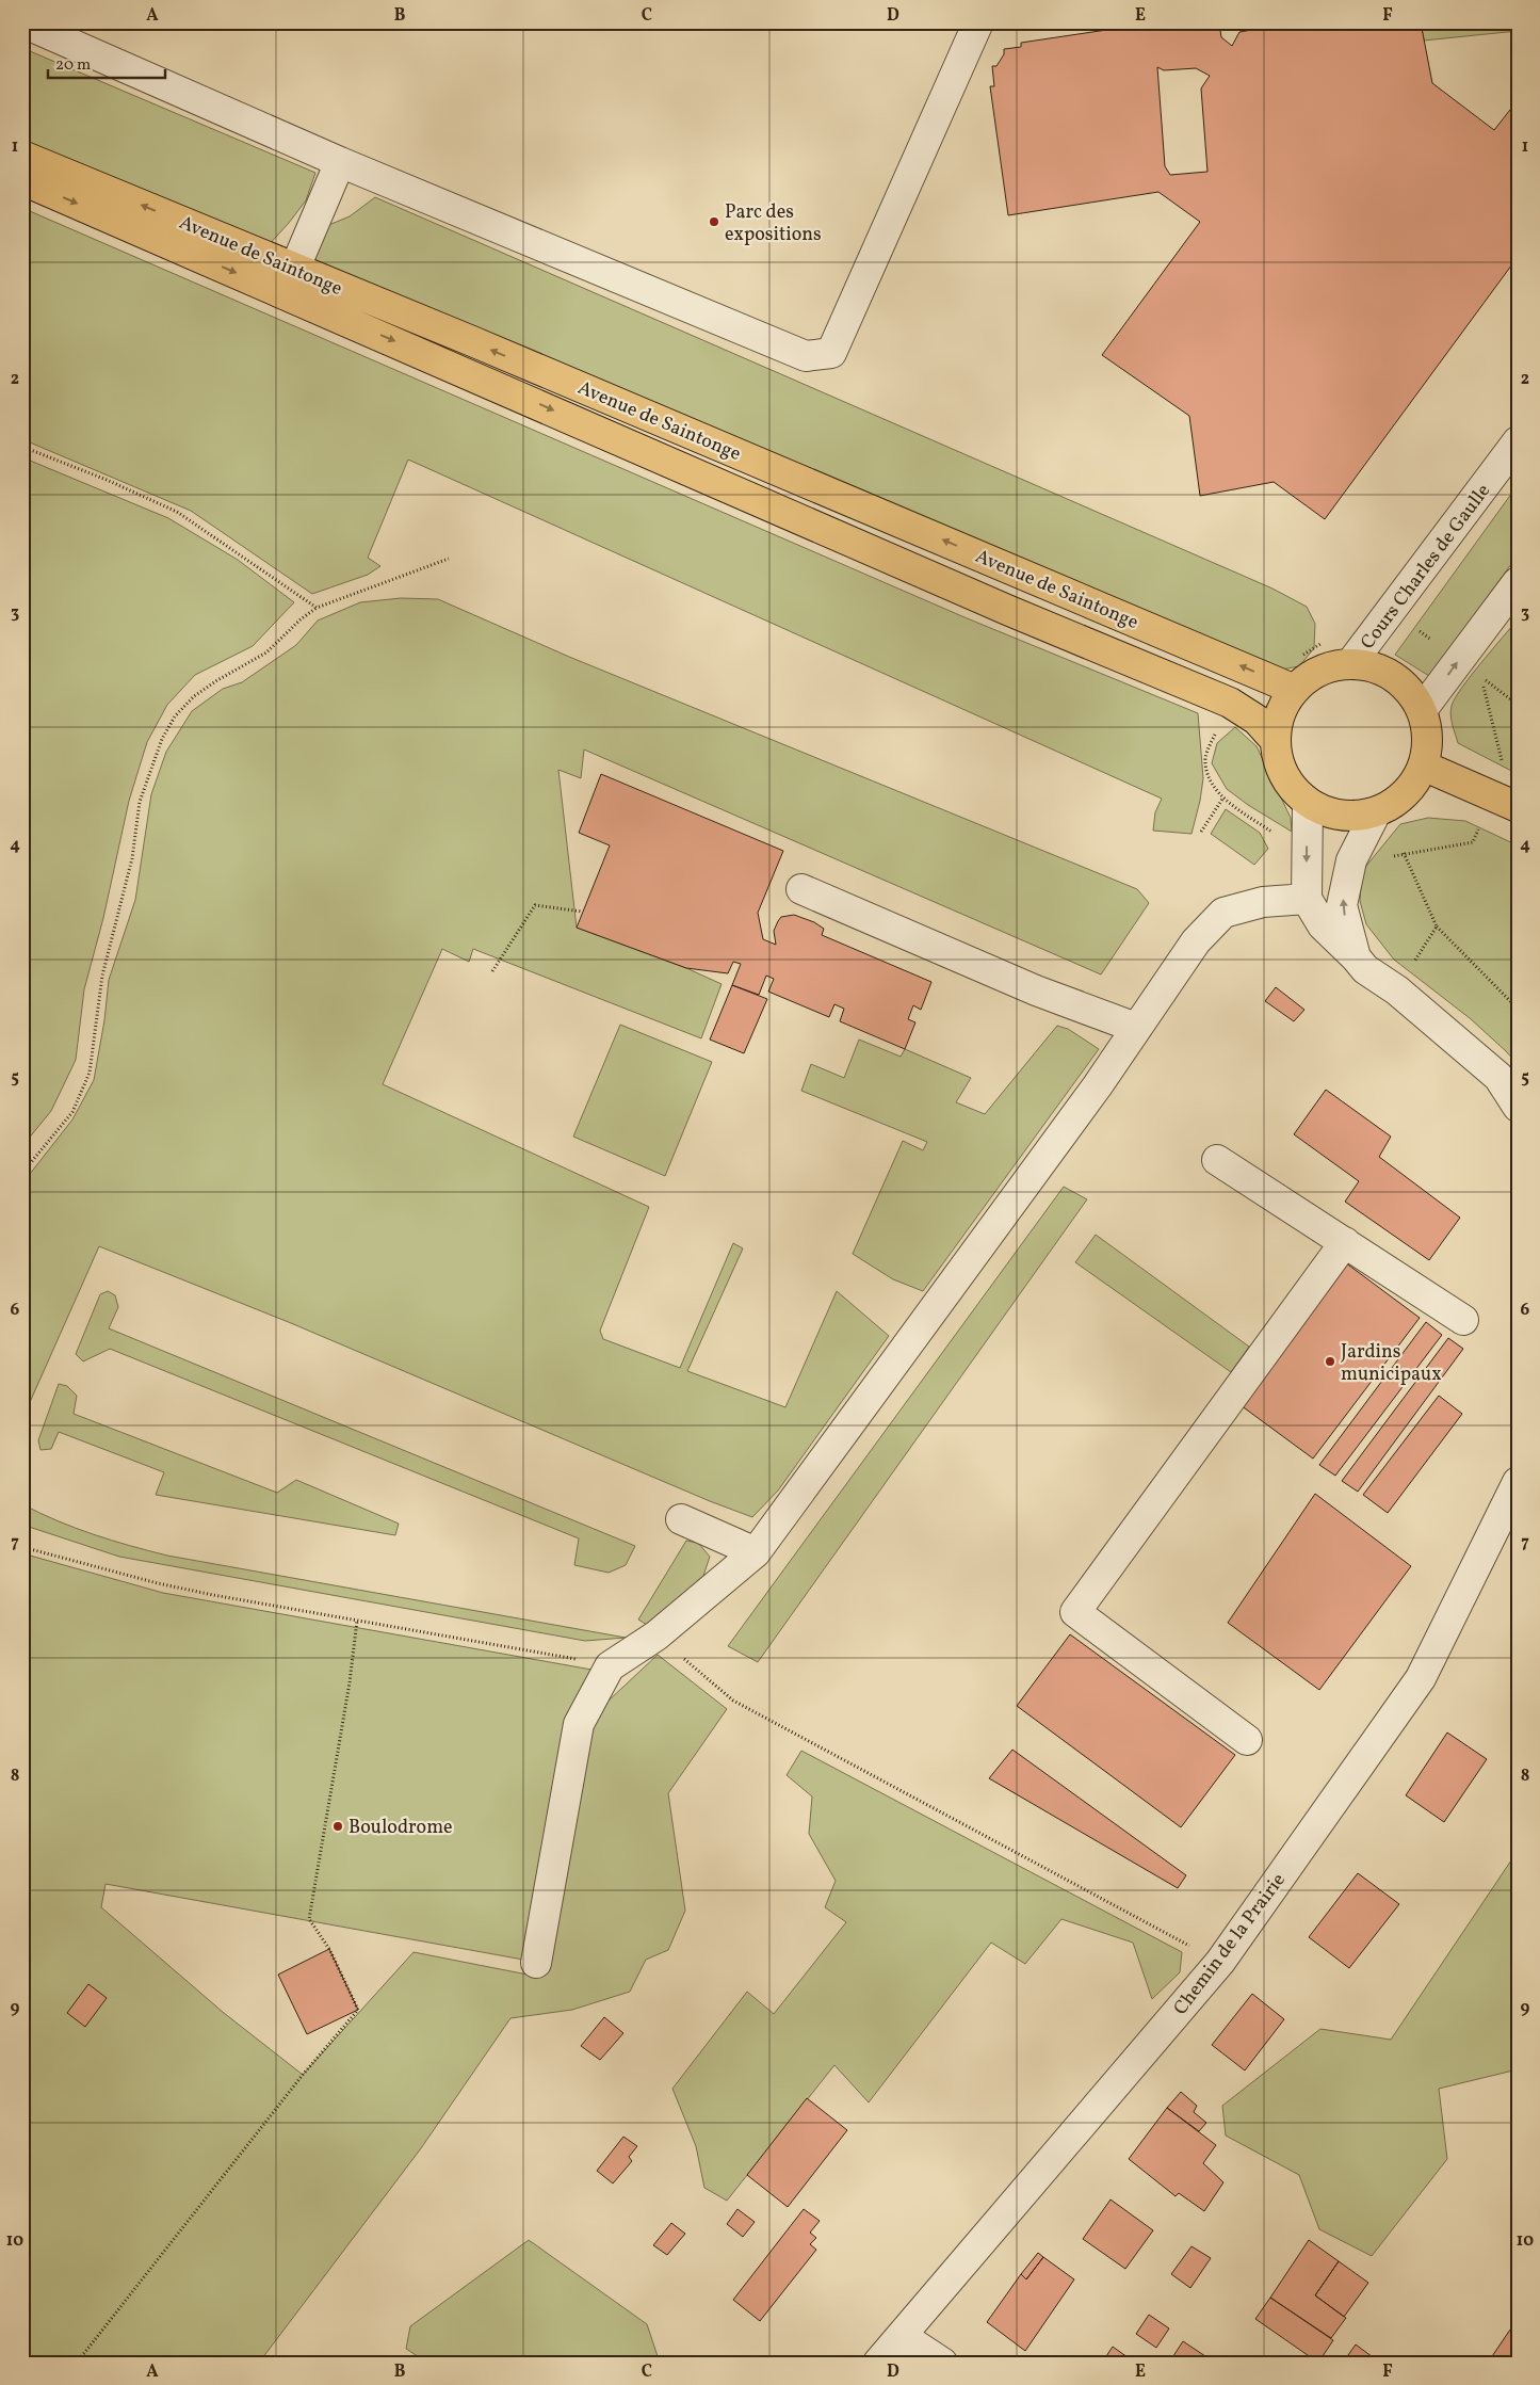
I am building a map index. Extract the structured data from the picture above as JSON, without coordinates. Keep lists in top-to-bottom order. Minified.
{"streets":{"main road":["Avenue de Saintonge"],"street":["Cours Charles de Gaulle","Chemin de la Prairie"]},"crossings":[["Avenue de Saintonge","Cours Charles de Gaulle"]],"places":["Parc des expositions","Jardins municipaux","Boulodrome"],"scale_bar":"20 m","grid":{"columns":["A","B","C","D","E","F"],"rows":["1","2","3","4","5","6","7","8","9","10"]}}
